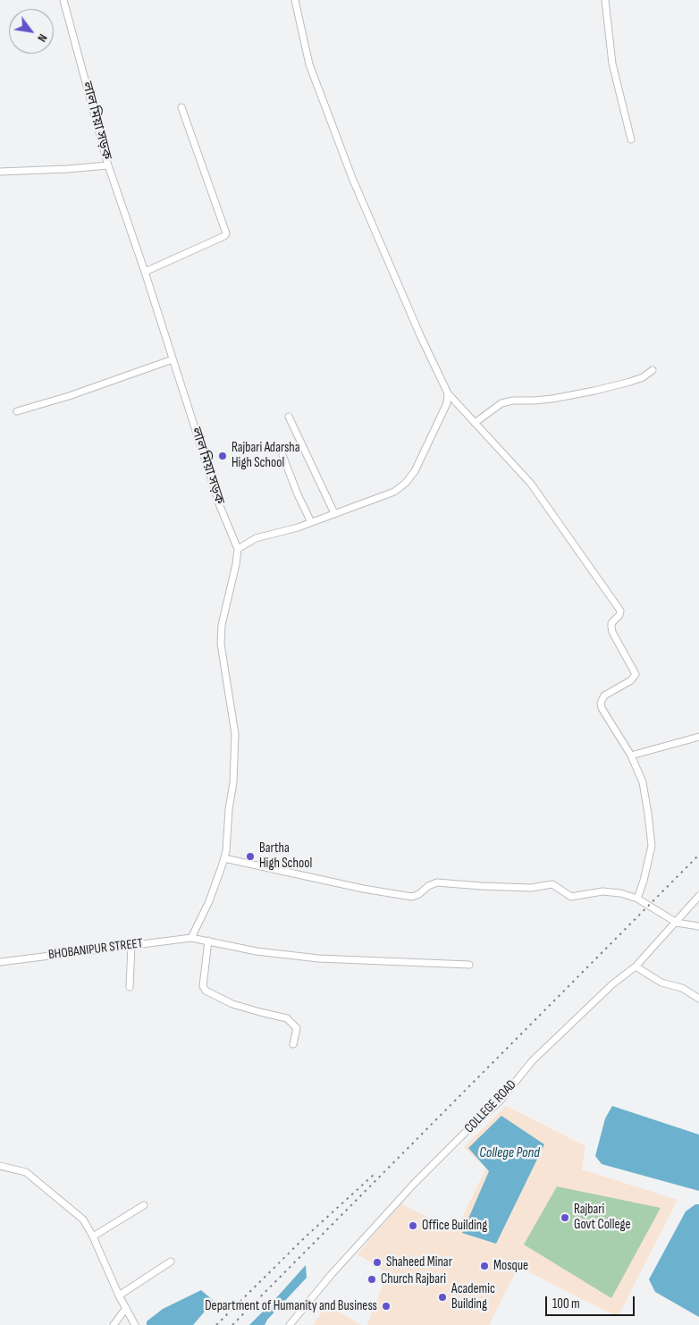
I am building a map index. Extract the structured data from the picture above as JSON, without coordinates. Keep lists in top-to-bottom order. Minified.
{"streets":{"street":["লাল মিয়া সড়ক","BHOBANIPUR STREET","COLLEGE ROAD"]},"water":["College Pond"],"places":["Rajbari Adarsha High School","Bartha High School","Rajbari Govt College","Office Building","Shaheed Minar","Mosque","Church Rajbari","Academic Building","Department of Humanity and Business"],"scale_bar":"100 m","north":"bottom right"}
